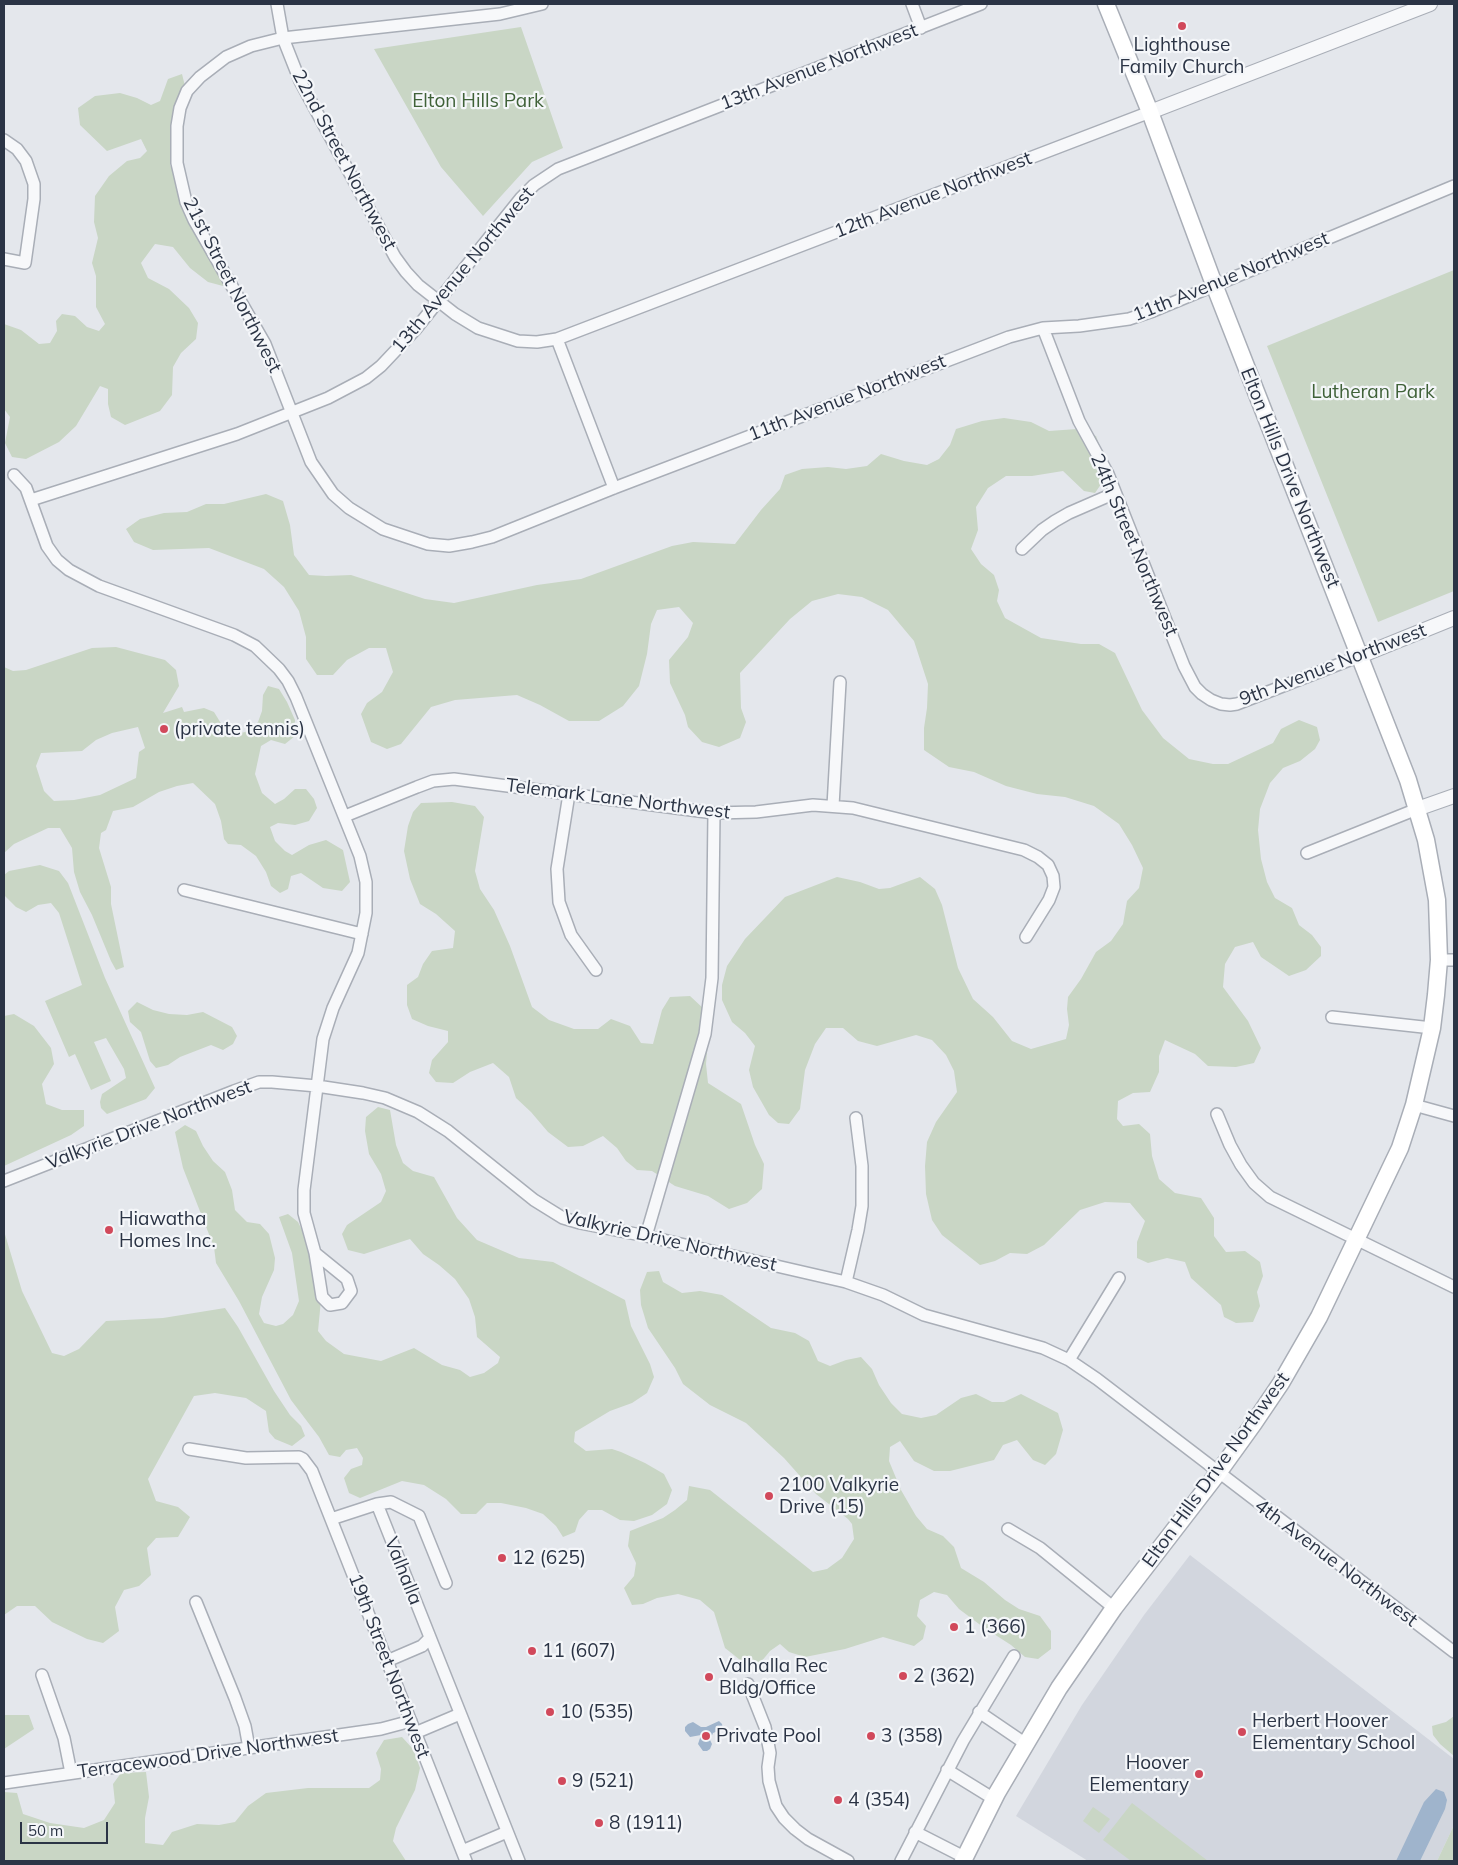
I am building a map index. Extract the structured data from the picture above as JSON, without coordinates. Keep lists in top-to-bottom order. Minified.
{"streets":{"main road":["Elton Hills Drive Northwest"],"street":["13th Avenue Northwest","22nd Street Northwest","12th Avenue Northwest","11th Avenue Northwest","21st Street Northwest","24th Street Northwest","9th Avenue Northwest","Telemark Lane Northwest","Valkyrie Drive Northwest","4th Avenue Northwest","Valhalla","19th Street Northwest","Terracewood Drive Northwest"]},"crossings":[["13th Avenue Northwest","22nd Street Northwest"],["13th Avenue Northwest","12th Avenue Northwest"],["13th Avenue Northwest","11th Avenue Northwest"],["13th Avenue Northwest","21st Street Northwest"],["22nd Street Northwest","12th Avenue Northwest"],["22nd Street Northwest","21st Street Northwest"],["12th Avenue Northwest","Elton Hills Drive Northwest"],["11th Avenue Northwest","21st Street Northwest"],["11th Avenue Northwest","Elton Hills Drive Northwest"],["11th Avenue Northwest","24th Street Northwest"],["Elton Hills Drive Northwest","9th Avenue Northwest"],["Elton Hills Drive Northwest","Valkyrie Drive Northwest"],["Elton Hills Drive Northwest","4th Avenue Northwest"],["24th Street Northwest","9th Avenue Northwest"],["Valkyrie Drive Northwest","4th Avenue Northwest"],["Valhalla","19th Street Northwest"],["19th Street Northwest","Terracewood Drive Northwest"]],"parks":["Elton Hills Park","Lutheran Park"],"places":["Lighthouse Family Church","(private tennis)","Hiawatha Homes Inc.","2100 Valkyrie Drive (15)","12 (625)","1 (366)","11 (607)","2 (362)","Valhalla Rec Bldg/Office","10 (535)","Herbert Hoover Elementary School","Private Pool","3 (358)","Hoover Elementary","9 (521)","4 (354)","8 (1911)"],"scale_bar":"50 m"}
